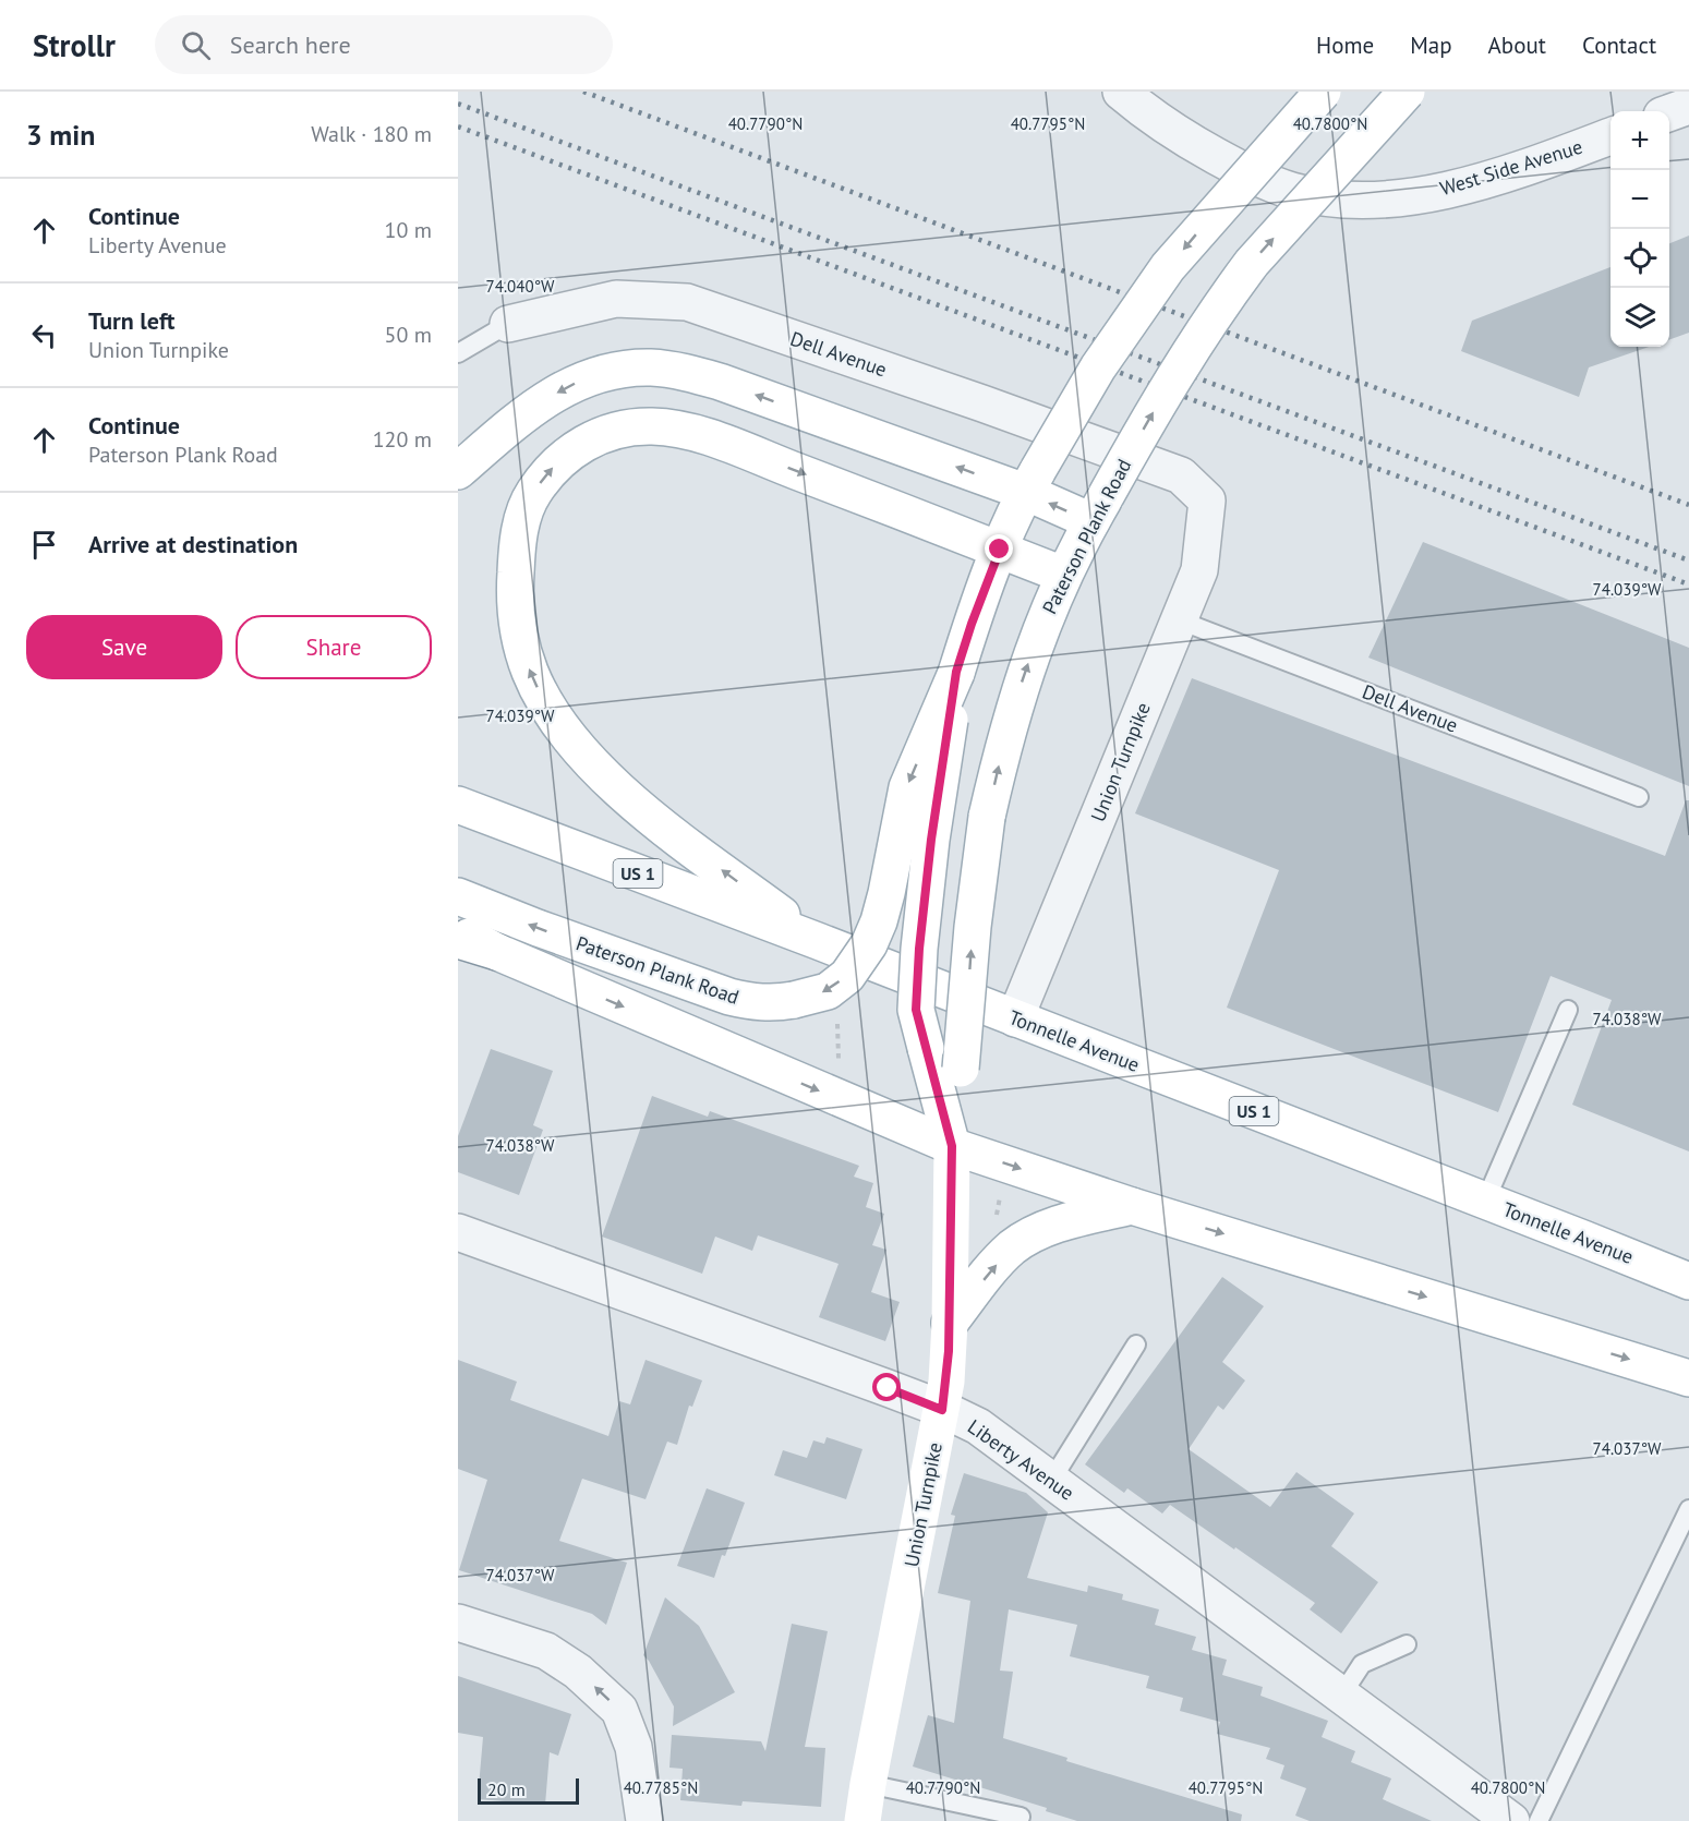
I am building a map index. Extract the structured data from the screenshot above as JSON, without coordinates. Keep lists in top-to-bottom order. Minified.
{"streets":{"main road":["Paterson Plank Road","Union Turnpike","US 1","Tonnelle Avenue"],"street":["West Side Avenue","Dell Avenue","Liberty Avenue"]},"crossings":[["Dell Avenue","Union Turnpike"],["Paterson Plank Road","Union Turnpike"],["Union Turnpike","Tonnelle Avenue"],["Union Turnpike","Liberty Avenue"]],"scale_bar":"20 m","page":{"header":"Strollr","search":"Search here","nav":["Home","Map","About","Contact"],"heading":["3 min","Walk · 180 m"],"map_buttons":["+","−"],"list":[["Continue","Liberty Avenue","10 m"],["Turn left","Union Turnpike","50 m"],["Continue","Paterson Plank Road","120 m"],"Arrive at destination"],"buttons":["Save","Share"],"scale":"20 m"},"coordinates":["40.7790°N","40.7795°N","40.7800°N","74.040°W","74.039°W","74.038°W","74.037°W","40.7785°N"]}
